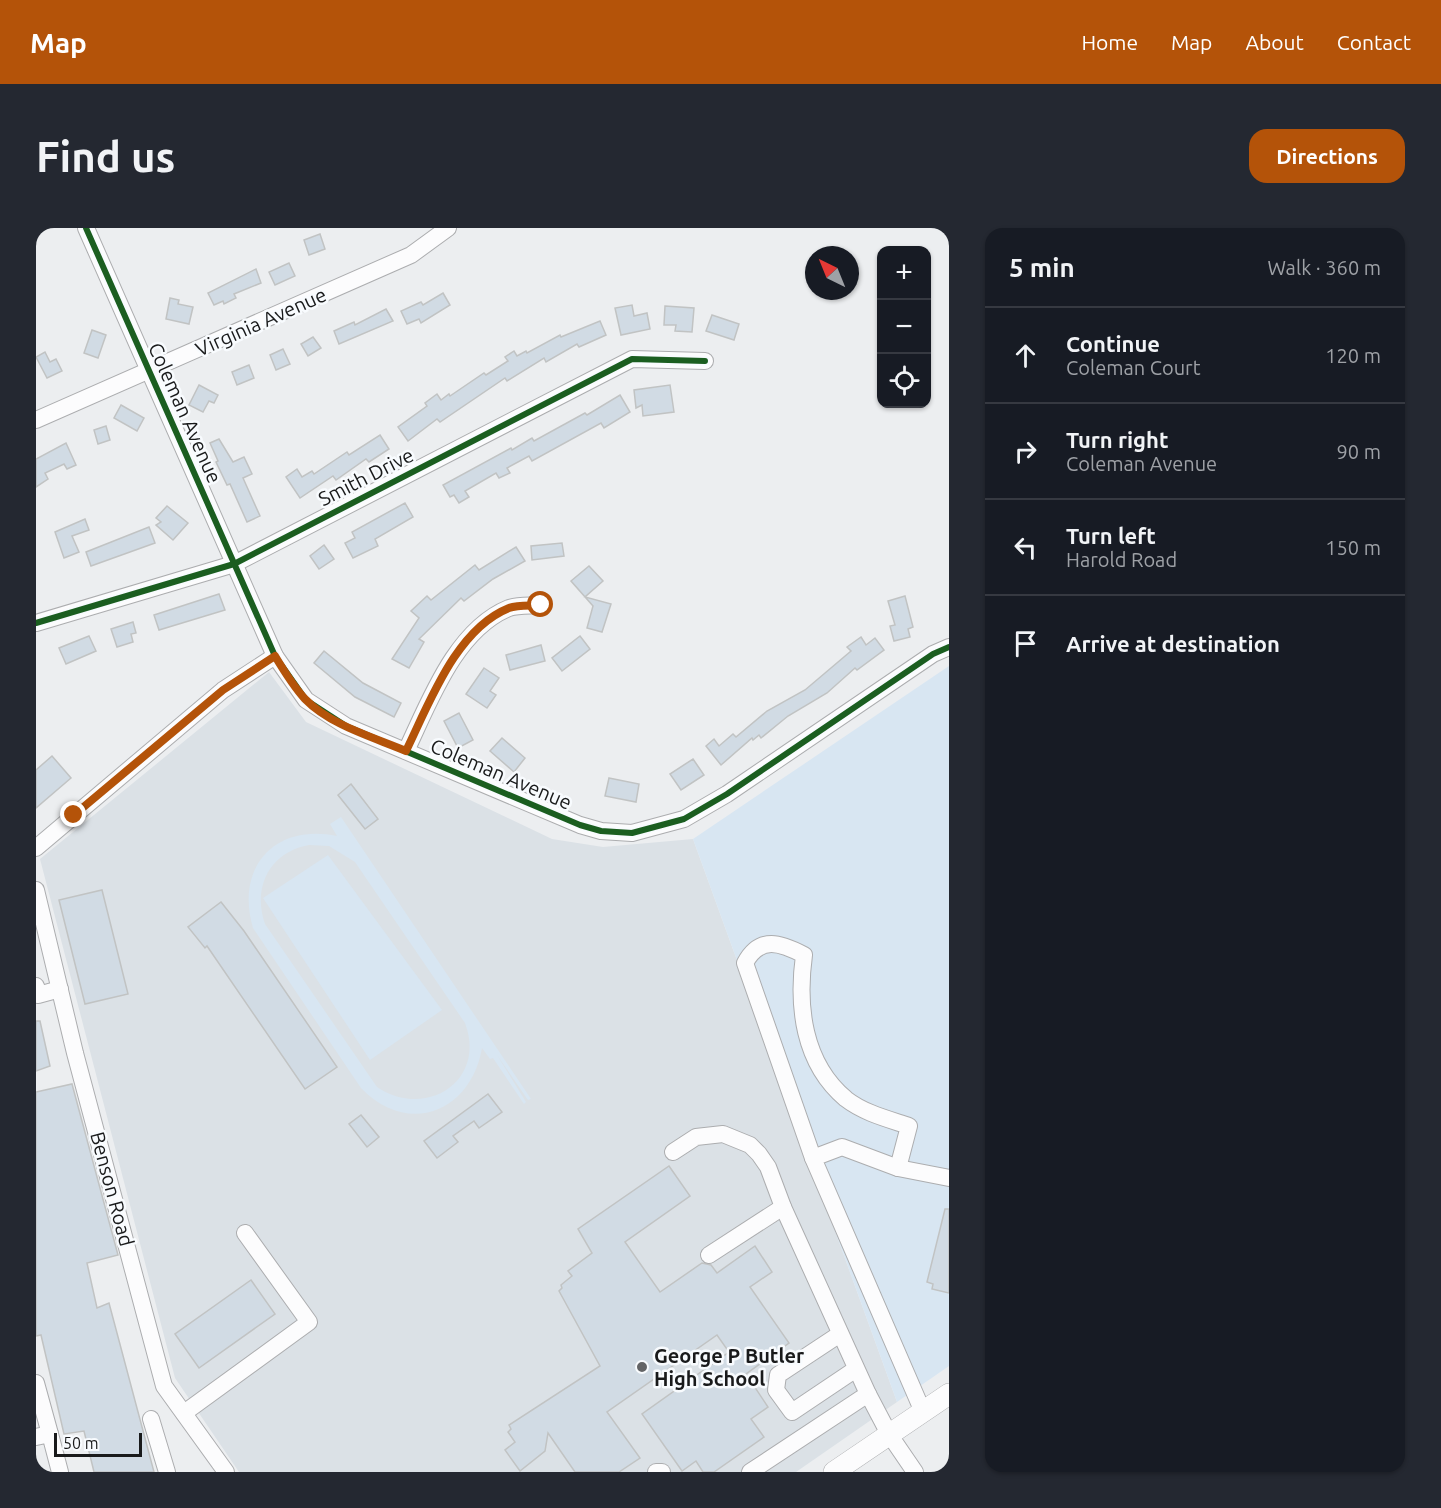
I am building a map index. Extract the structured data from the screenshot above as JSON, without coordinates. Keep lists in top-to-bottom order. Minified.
{"streets":{"street":["Virginia Avenue","Coleman Avenue","Smith Drive","Benson Road"]},"crossings":[["Virginia Avenue","Coleman Avenue"],["Coleman Avenue","Smith Drive"]],"places":["George P Butler High School"],"scale_bar":"50 m","north":"top left","page":{"header":"Map","nav":["Home","Map","About","Contact"],"buttons":"Directions","title":"Find us","heading":["5 min","Walk · 360 m"],"map_buttons":["+","−"],"list":[["Continue","Coleman Court","120 m"],["Turn right","Coleman Avenue","90 m"],["Turn left","Harold Road","150 m"],"Arrive at destination"],"scale":"50 m"}}
